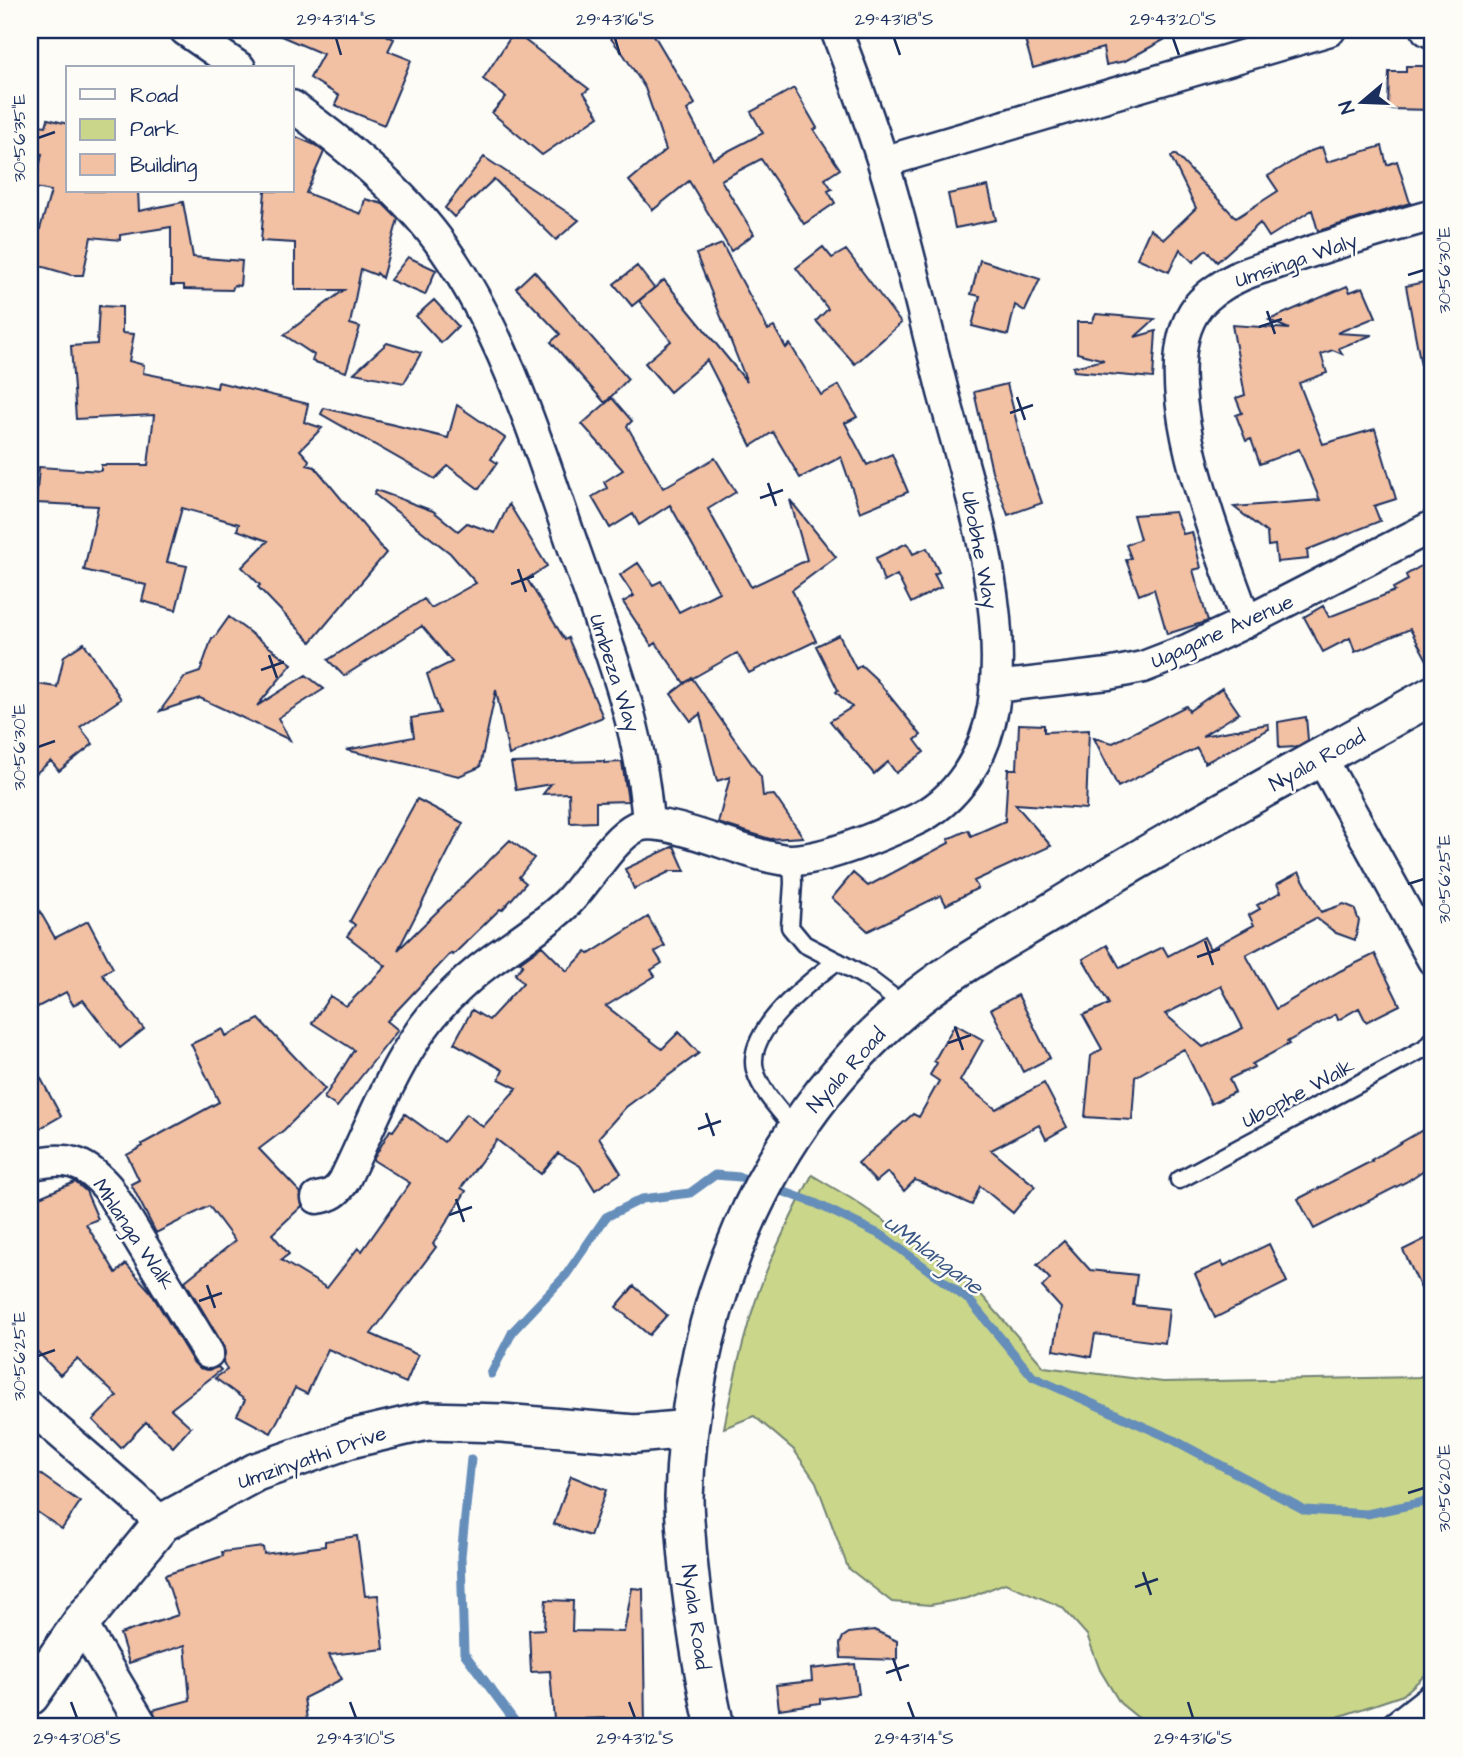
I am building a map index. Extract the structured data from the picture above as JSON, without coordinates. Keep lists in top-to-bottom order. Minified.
{"streets":{"street":["Umsinga Waly","Ubobhe Way","Ugagane Avenue","Umbeza Way","Nyala Road","Mhlanga Walk","Umzinyathi Drive"],"lane":["Ubophe Walk"]},"crossings":[["Umsinga Waly","Ugagane Avenue"],["Ubobhe Way","Ugagane Avenue"],["Ubobhe Way","Umbeza Way"],["Nyala Road","Umzinyathi Drive"]],"water":["uMhlangane"],"legend":["Road","Park","Building"],"north":"left","coordinates":["29°43'14\"S","29°43'16\"S","29°43'18\"S","29°43'20\"S","30°56'35\"E","30°56'30\"E","30°56'25\"E","30°56'20\"E","29°43'08\"S","29°43'10\"S","29°43'12\"S"]}
